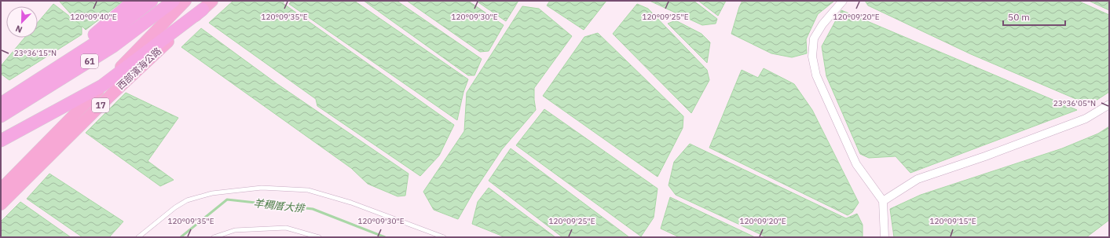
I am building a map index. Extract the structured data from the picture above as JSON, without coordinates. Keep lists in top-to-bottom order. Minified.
{"streets":{"highway":["61"],"main road":["西部濱海公路","17"]},"water":["羊稠厝大排"],"scale_bar":"50 m","north":"bottom left","coordinates":["120°09'40\"E","120°09'35\"E","120°09'30\"E","120°09'25\"E","120°09'20\"E","23°36'15\"N","23°36'05\"N","120°09'15\"E"]}
